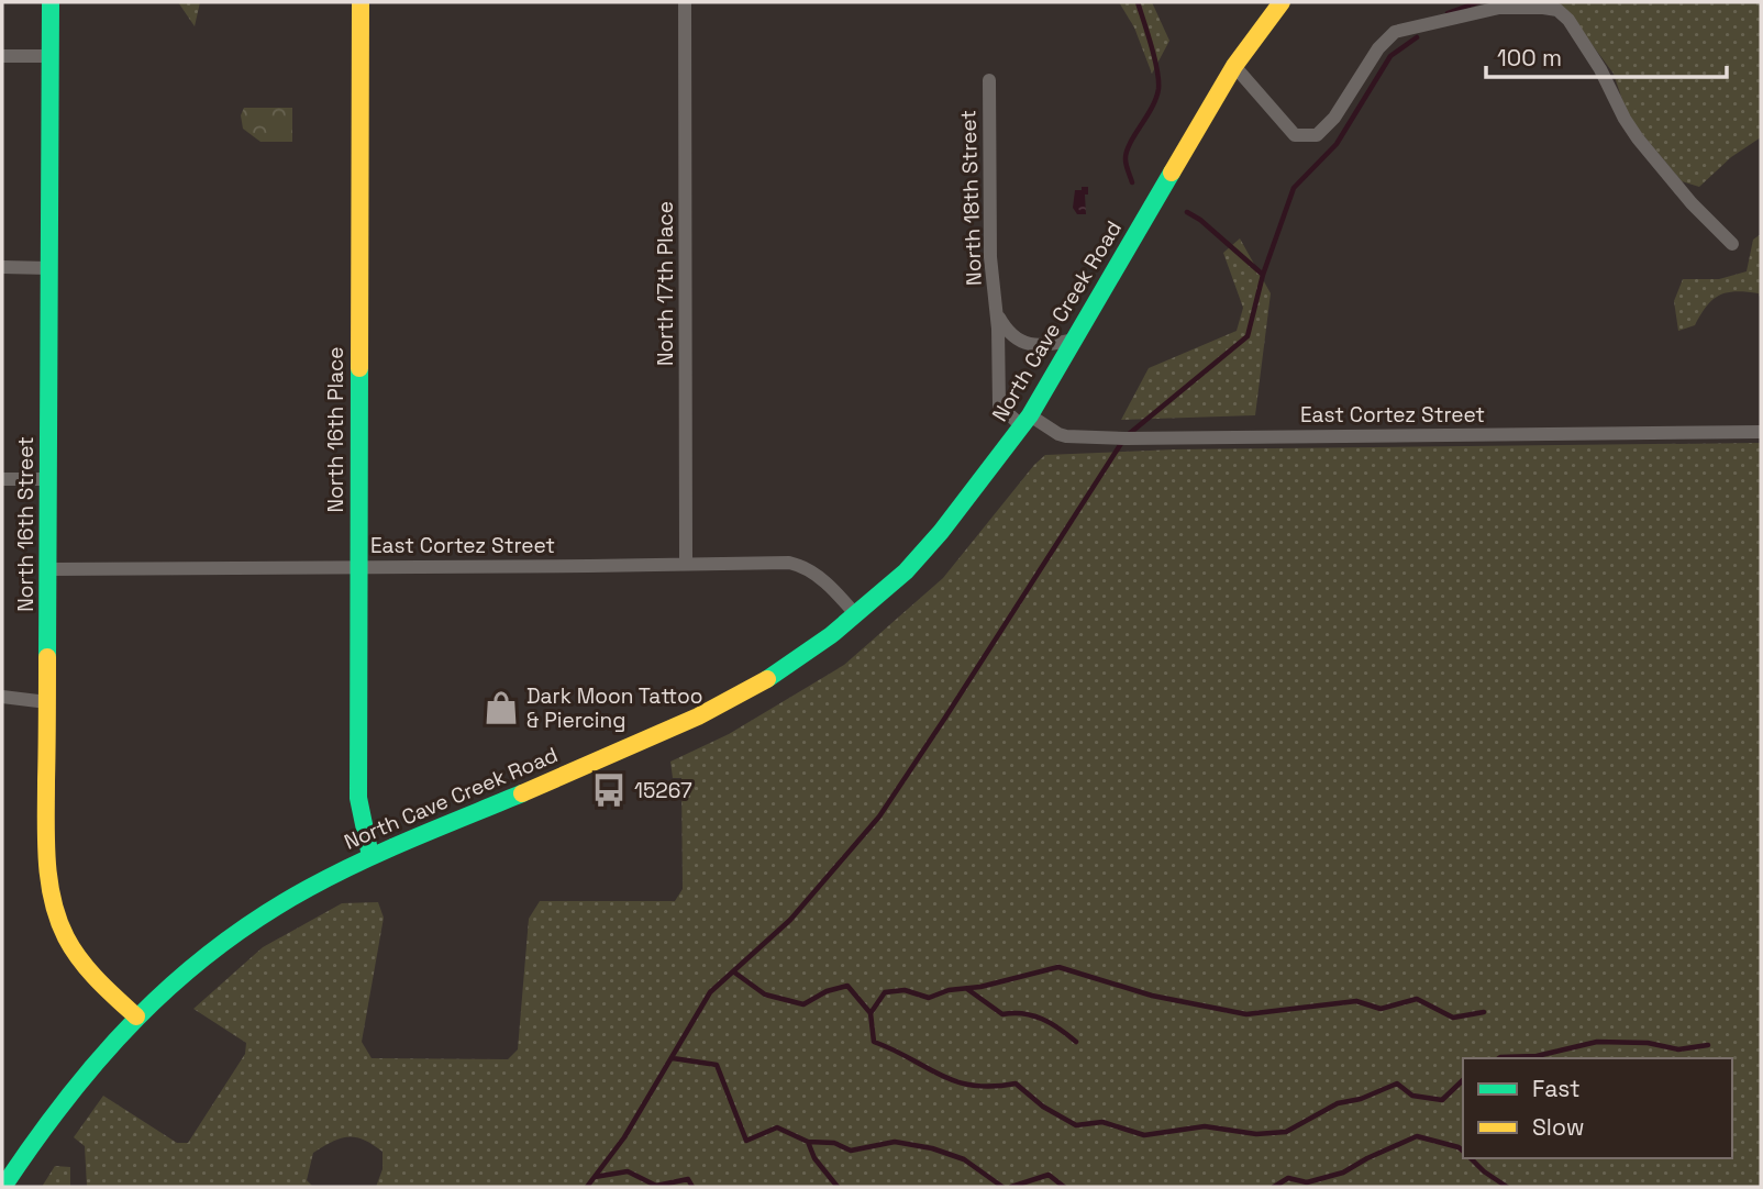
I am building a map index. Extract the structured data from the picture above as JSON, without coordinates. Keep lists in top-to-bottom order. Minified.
{"streets":{"street":["North 18th Street","North 17th Place","North Cave Creek Road","East Cortez Street","North 16th Place","North 16th Street"]},"crossings":[["North 18th Street","North Cave Creek Road"],["North 18th Street","East Cortez Street"],["North 17th Place","East Cortez Street"],["North Cave Creek Road","East Cortez Street"],["North Cave Creek Road","North 16th Place"],["North Cave Creek Road","North 16th Street"],["East Cortez Street","North 16th Place"],["East Cortez Street","North 16th Street"]],"places":{"shop":["Dark Moon Tattoo & Piercing"],"bus stop":["15267"]},"legend":["Fast","Slow"],"scale_bar":"100 m"}
